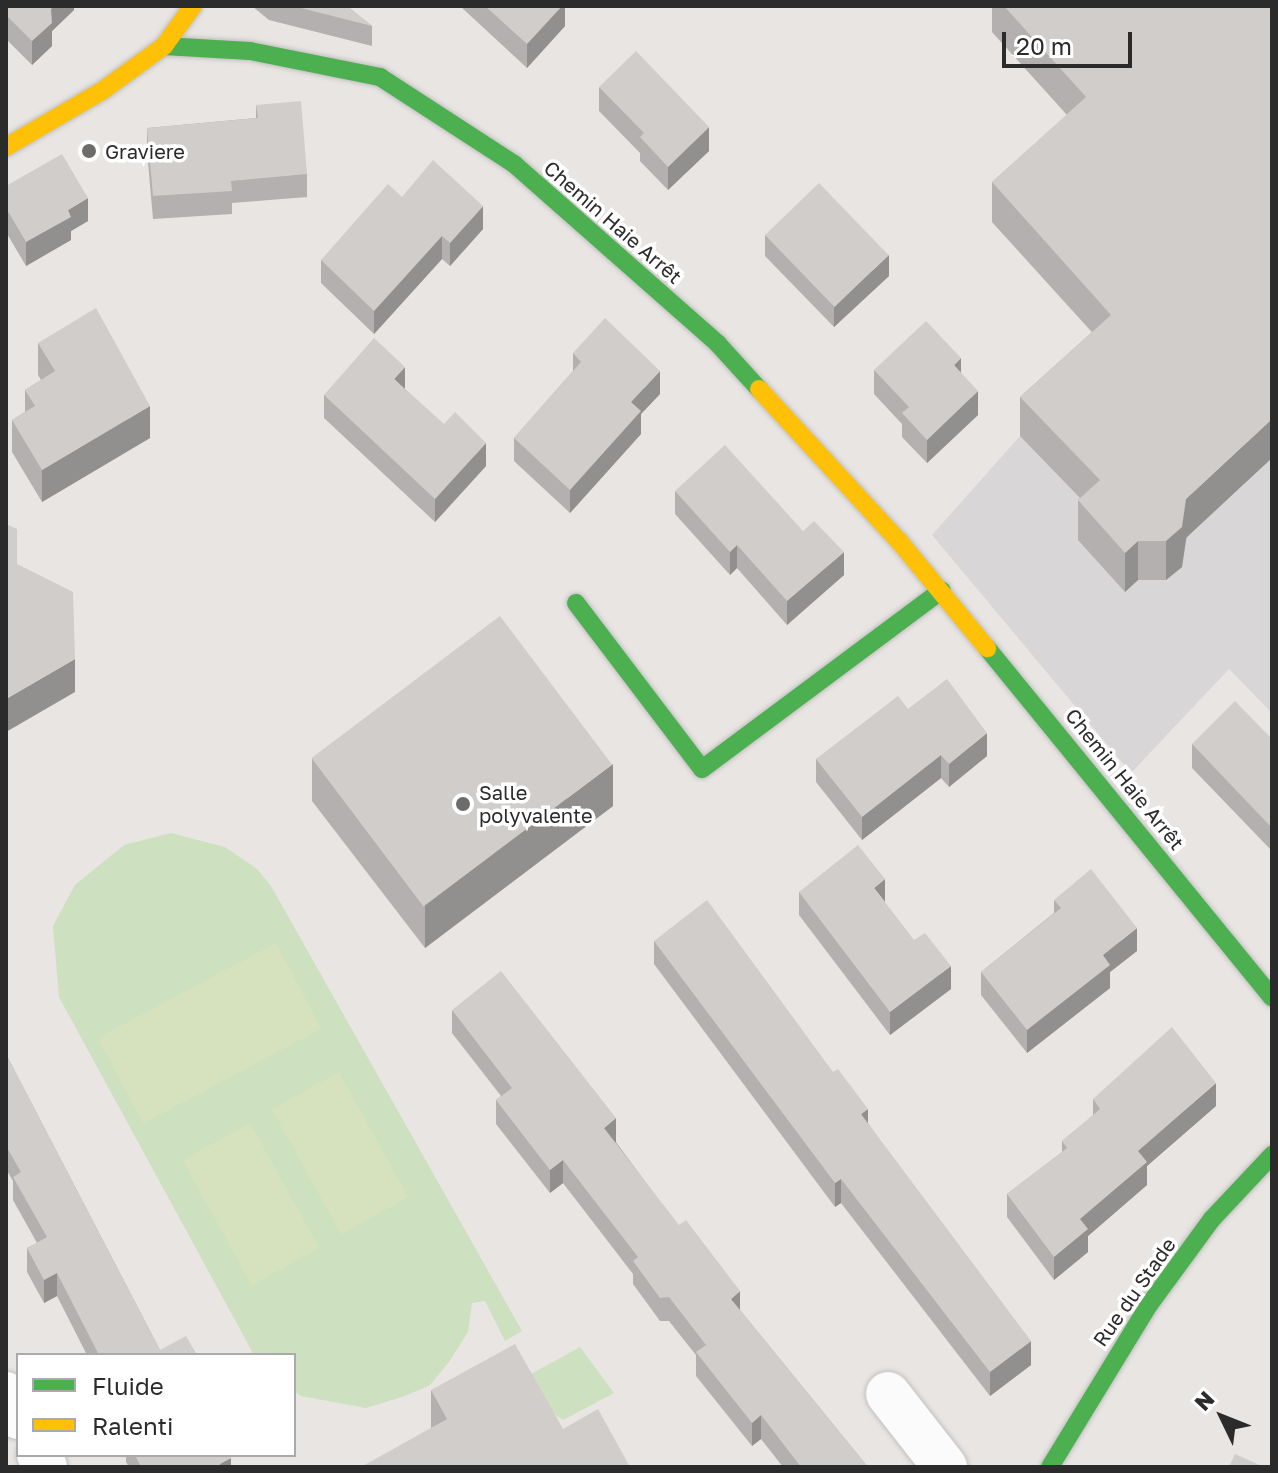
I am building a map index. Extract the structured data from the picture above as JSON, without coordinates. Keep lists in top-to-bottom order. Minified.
{"streets":{"street":["Chemin Haie Arrêt","Rue du Stade"]},"places":["Graviere","Salle polyvalente"],"legend":["Fluide","Ralenti"],"scale_bar":"20 m","north":"top left"}
